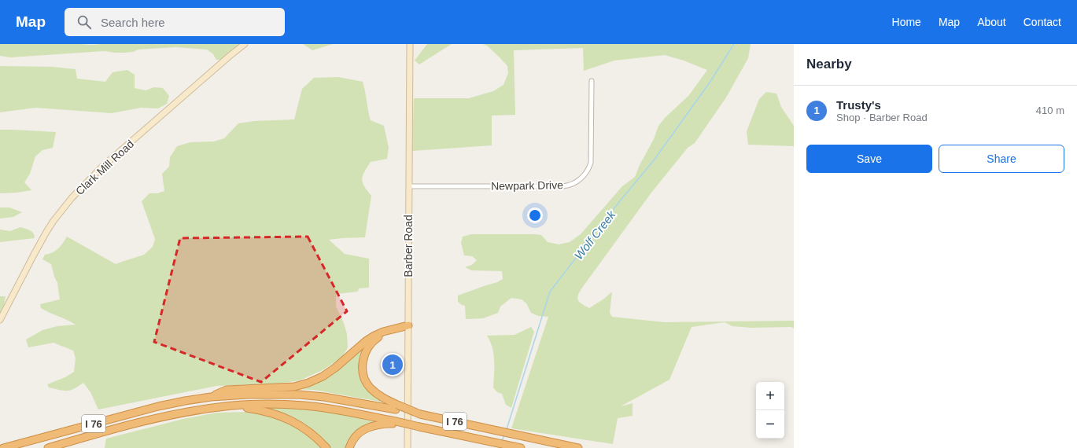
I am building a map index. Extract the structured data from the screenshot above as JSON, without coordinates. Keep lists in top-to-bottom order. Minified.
{"streets":{"highway":["I 76"],"main road":["Clark Mill Road","Barber Road"],"street":["Newpark Drive"]},"crossings":[["Newpark Drive","Barber Road"]],"water":["Wolf Creek"],"page":{"header":"Map","search":"Search here","nav":["Home","Map","About","Contact"],"heading":"Nearby","list":[{"mark":"1","name":"Trusty's","note":"Shop · Barber Road","value":"410 m"}],"buttons":["Save","Share"],"pins":"1","map_buttons":["+","−"]}}
